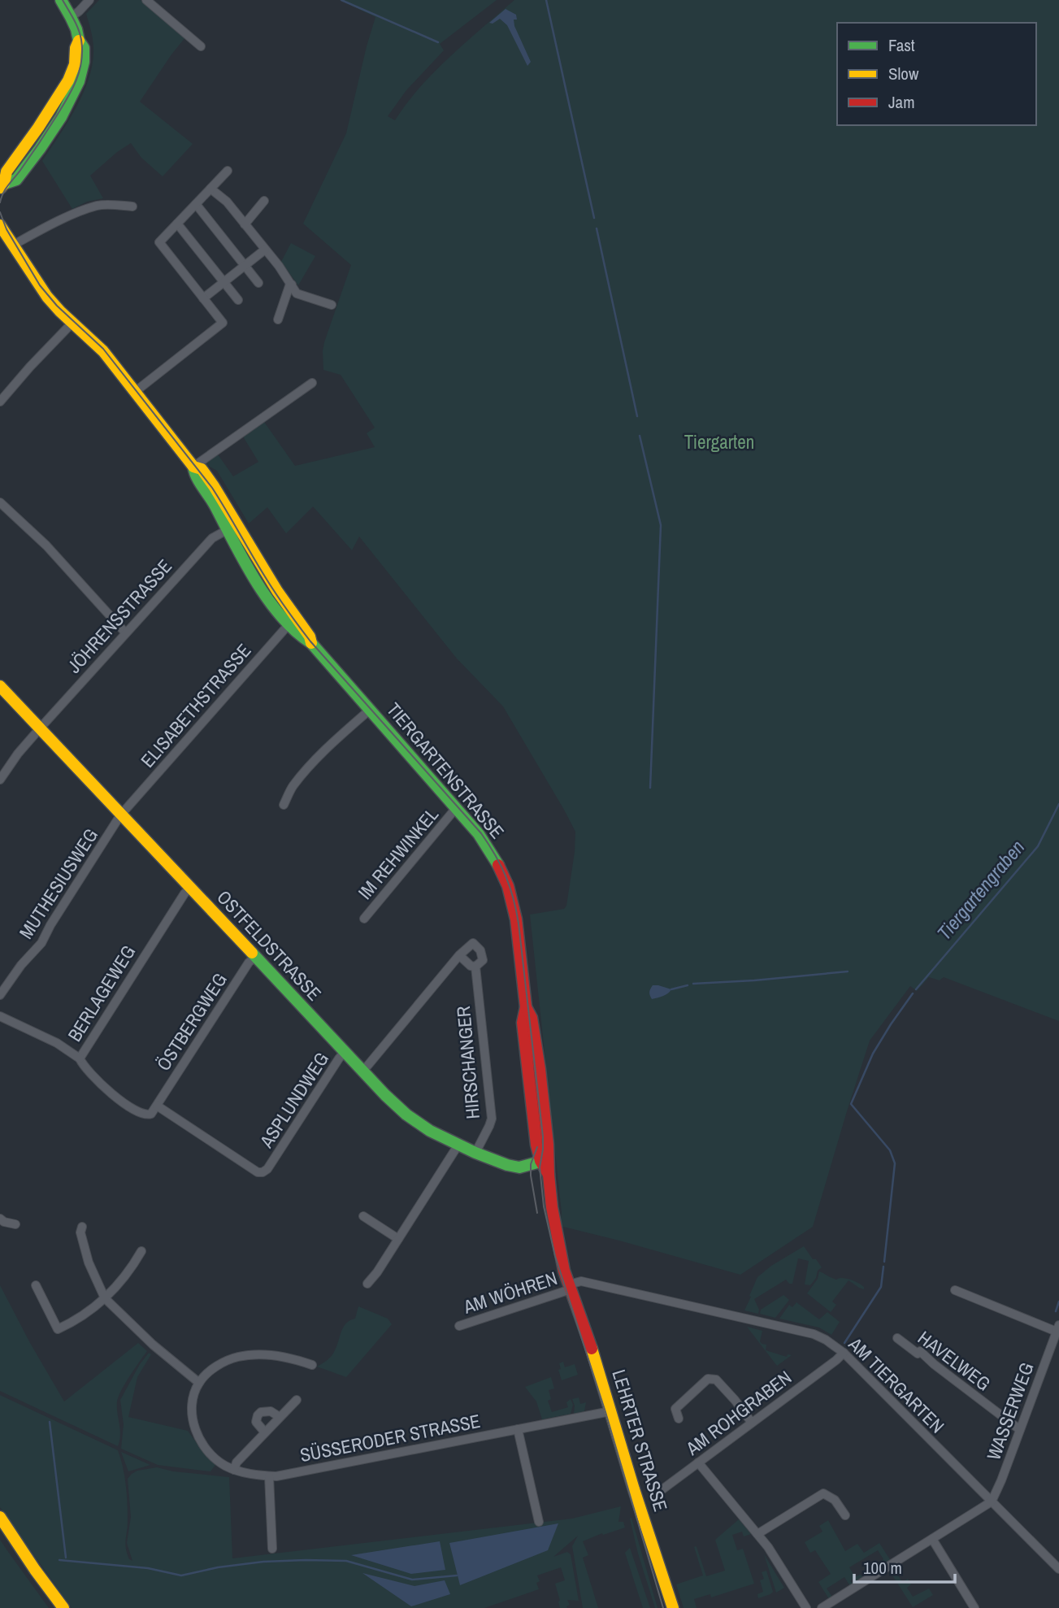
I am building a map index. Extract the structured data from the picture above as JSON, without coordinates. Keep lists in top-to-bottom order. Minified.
{"streets":{"main road":["TIERGARTENSTRASSE","OSTFELDSTRASSE","LEHRTER STRASSE"],"street":["JÖHRENSSTRASSE","ELISABETHSTRASSE","IM REHWINKEL","MUTHESIUSWEG","BERLAGEWEG","ÖSTBERGWEG","HIRSCHANGER","ASPLUNDWEG","AM WÖHREN","HAVELWEG","AM TIERGARTEN","WASSERWEG","AM ROHGRABEN","SÜSSERODER STRASSE"]},"crossings":[["JÖHRENSSTRASSE","TIERGARTENSTRASSE"],["JÖHRENSSTRASSE","OSTFELDSTRASSE"],["ELISABETHSTRASSE","TIERGARTENSTRASSE"],["ELISABETHSTRASSE","MUTHESIUSWEG"],["ELISABETHSTRASSE","OSTFELDSTRASSE"],["TIERGARTENSTRASSE","IM REHWINKEL"],["TIERGARTENSTRASSE","OSTFELDSTRASSE"],["TIERGARTENSTRASSE","AM WÖHREN"],["TIERGARTENSTRASSE","AM TIERGARTEN"],["TIERGARTENSTRASSE","LEHRTER STRASSE"],["MUTHESIUSWEG","OSTFELDSTRASSE"],["OSTFELDSTRASSE","BERLAGEWEG"],["OSTFELDSTRASSE","ÖSTBERGWEG"],["OSTFELDSTRASSE","HIRSCHANGER"],["OSTFELDSTRASSE","ASPLUNDWEG"],["BERLAGEWEG","ÖSTBERGWEG"],["BERLAGEWEG","ASPLUNDWEG"],["ÖSTBERGWEG","ASPLUNDWEG"],["AM WÖHREN","AM TIERGARTEN"],["AM WÖHREN","LEHRTER STRASSE"],["HAVELWEG","WASSERWEG"],["AM TIERGARTEN","WASSERWEG"],["AM TIERGARTEN","AM ROHGRABEN"],["AM TIERGARTEN","LEHRTER STRASSE"],["SÜSSERODER STRASSE","LEHRTER STRASSE"]],"water":["Tiergartengraben"],"parks":["Tiergarten"],"legend":["Fast","Slow","Jam"],"scale_bar":"100 m"}
